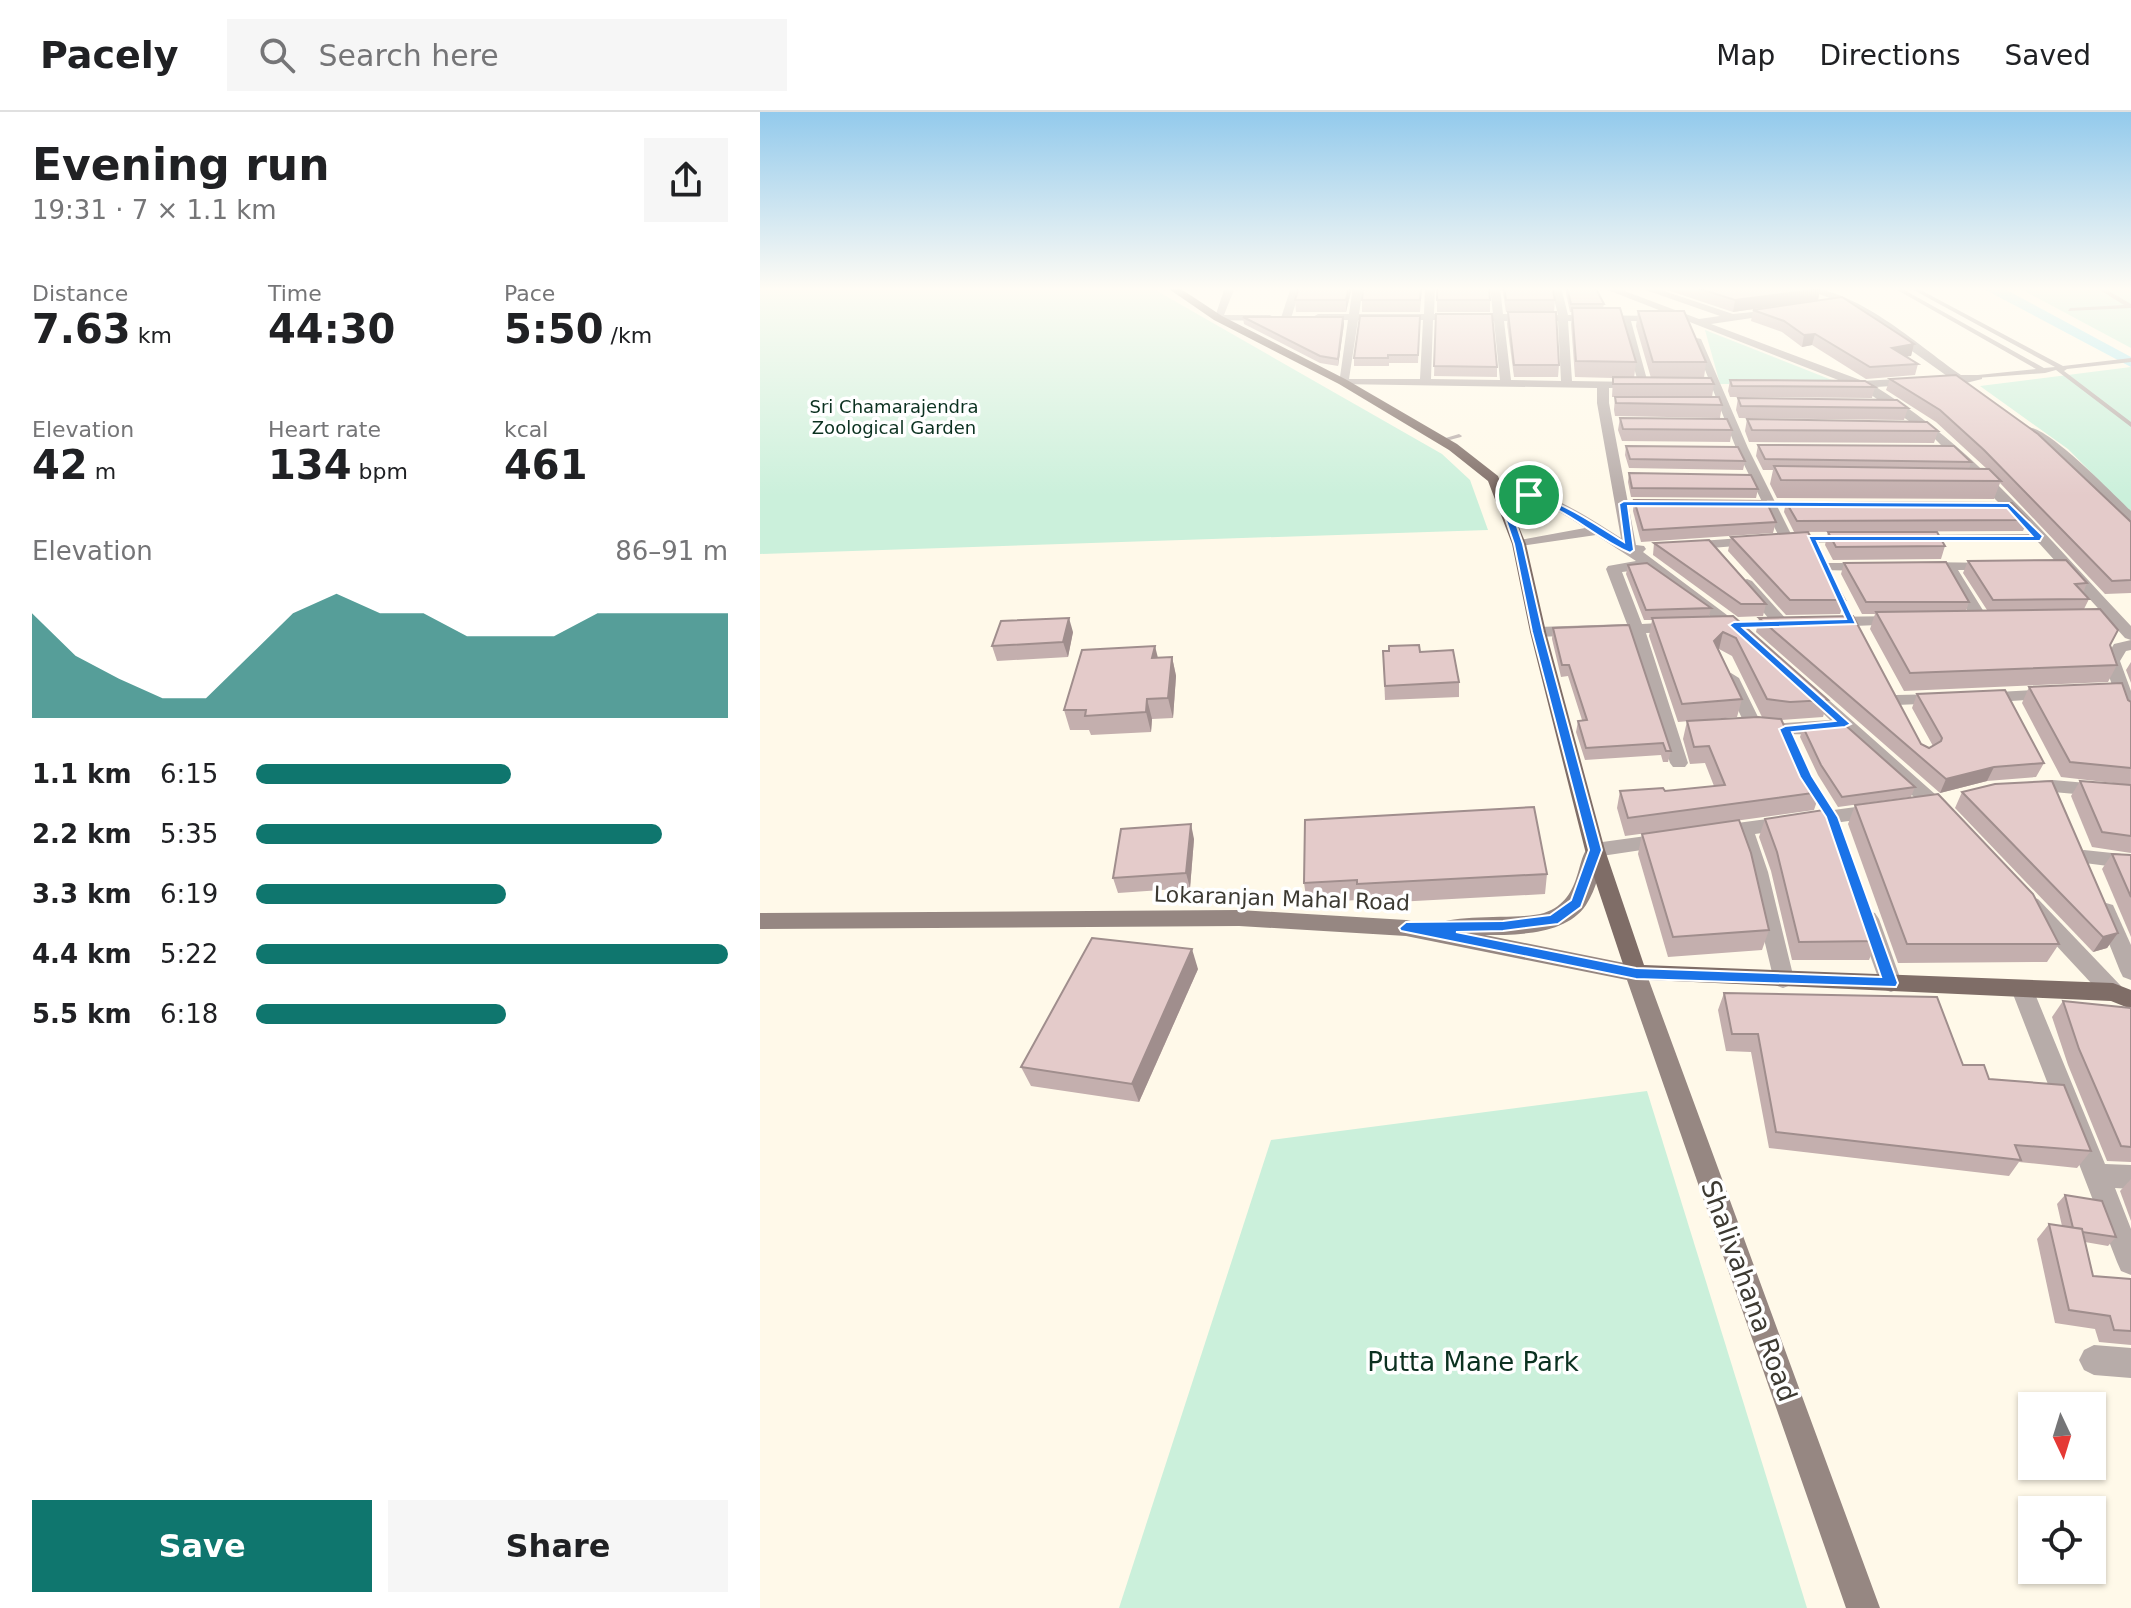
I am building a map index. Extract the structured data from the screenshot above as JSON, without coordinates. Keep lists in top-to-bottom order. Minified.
{"streets":{"main road":["Lokaranjan Mahal Road","Shalivahana Road"]},"crossings":[["Lokaranjan Mahal Road","Shalivahana Road"]],"parks":["Sri Chamarajendra Zoological Garden","Putta Mane Park"],"north":"bottom","page":{"header":"Pacely","search":"Search here","nav":["Map","Directions","Saved"],"heading":["Evening run","19:31 · 7 × 1.1 km"],"stats":[["Distance","7.63 km"],["Time","44:30"],["Pace","5:50 /km"],["Elevation","42 m"],["Heart rate","134 bpm"],["kcal","461"]],"chart":["Elevation","86–91 m"],"list":[{"name":"1.1 km","note":"6:15"},{"name":"2.2 km","note":"5:35"},{"name":"3.3 km","note":"6:19"},{"name":"4.4 km","note":"5:22"},{"name":"5.5 km","note":"6:18"}],"buttons":["Save","Share"]}}
